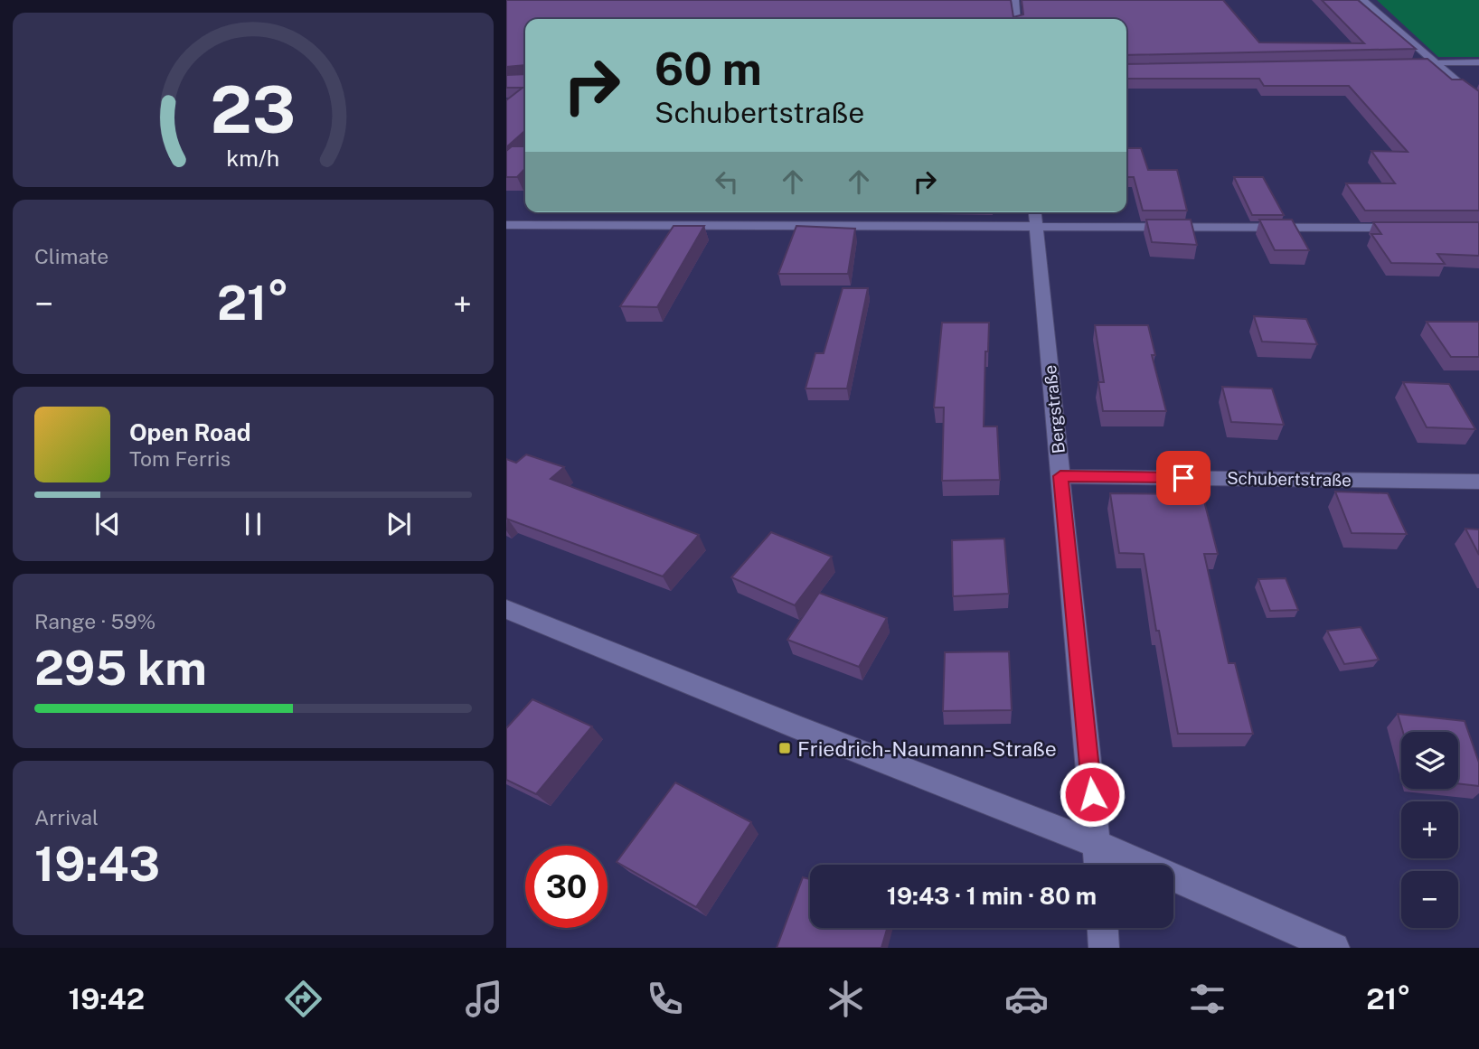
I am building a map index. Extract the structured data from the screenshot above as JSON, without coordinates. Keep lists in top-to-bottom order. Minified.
{"streets":{"street":["Bergstraße","Schubertstraße"]},"crossings":[["Bergstraße","Schubertstraße"]],"places":{"transit":["Friedrich-Naumann-Straße"]},"page":{"turn":["60 m","Schubertstraße"],"tile":["Climate",["Range · 59%","295 km"],["Arrival","19:43"]],"heat":["−","21°","+"],"song":["Open Road","Tom Ferris"],"map_buttons":["+","−"],"limit":"30","trip":"19:43 · 1 min · 80 m","tabs":["19:42","21°"],"gauge":["23","km/h"]}}
